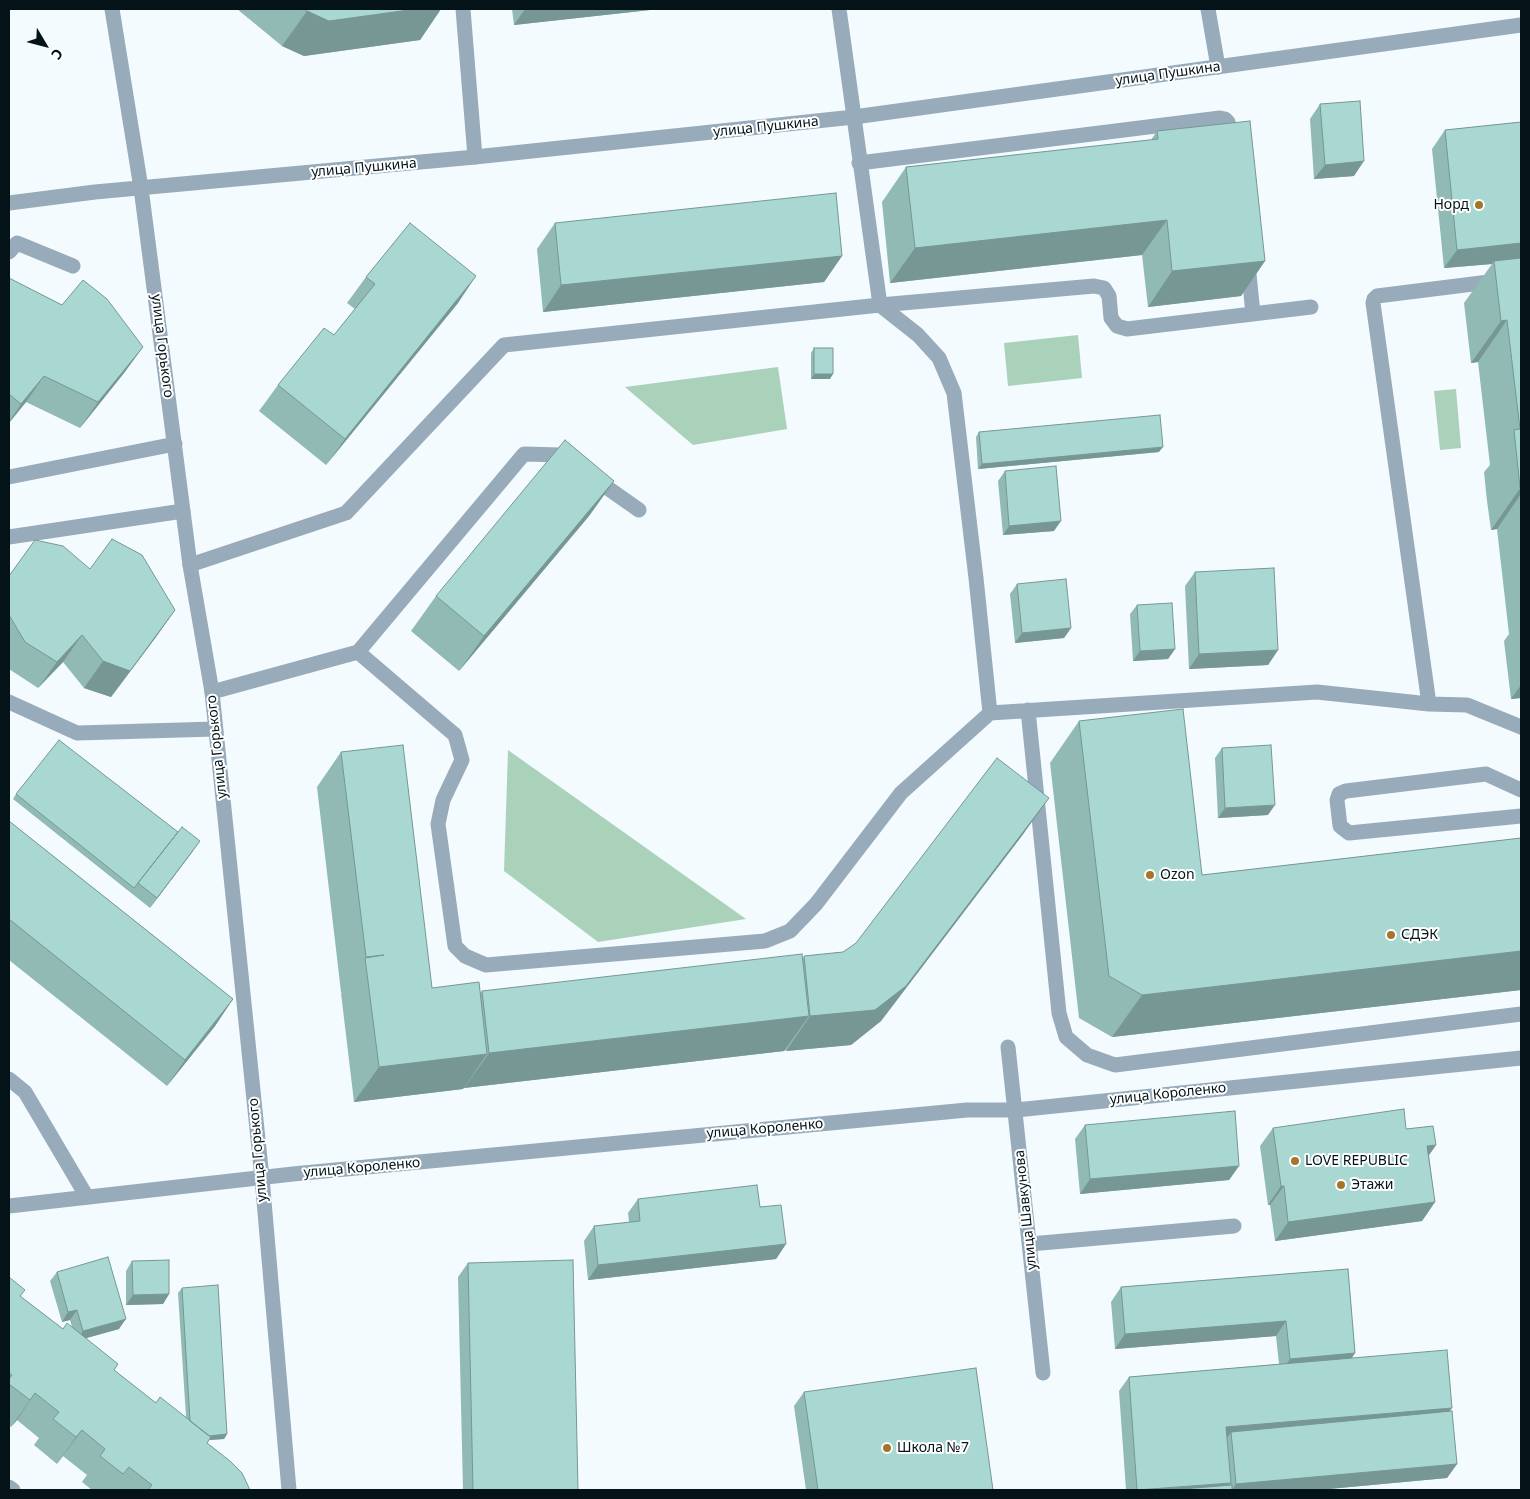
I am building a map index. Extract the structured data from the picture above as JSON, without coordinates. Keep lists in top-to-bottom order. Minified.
{"streets":{"street":["улица Пушкина","улица Горького","улица Короленко","улица Шавкунова"]},"crossings":[["улица Пушкина","улица Горького"],["улица Горького","улица Короленко"],["улица Короленко","улица Шавкунова"]],"places":["Норд","Ozon","СДЭК","LOVE REPUBLIC","Этажи","Школа №7"],"north":"bottom right"}
